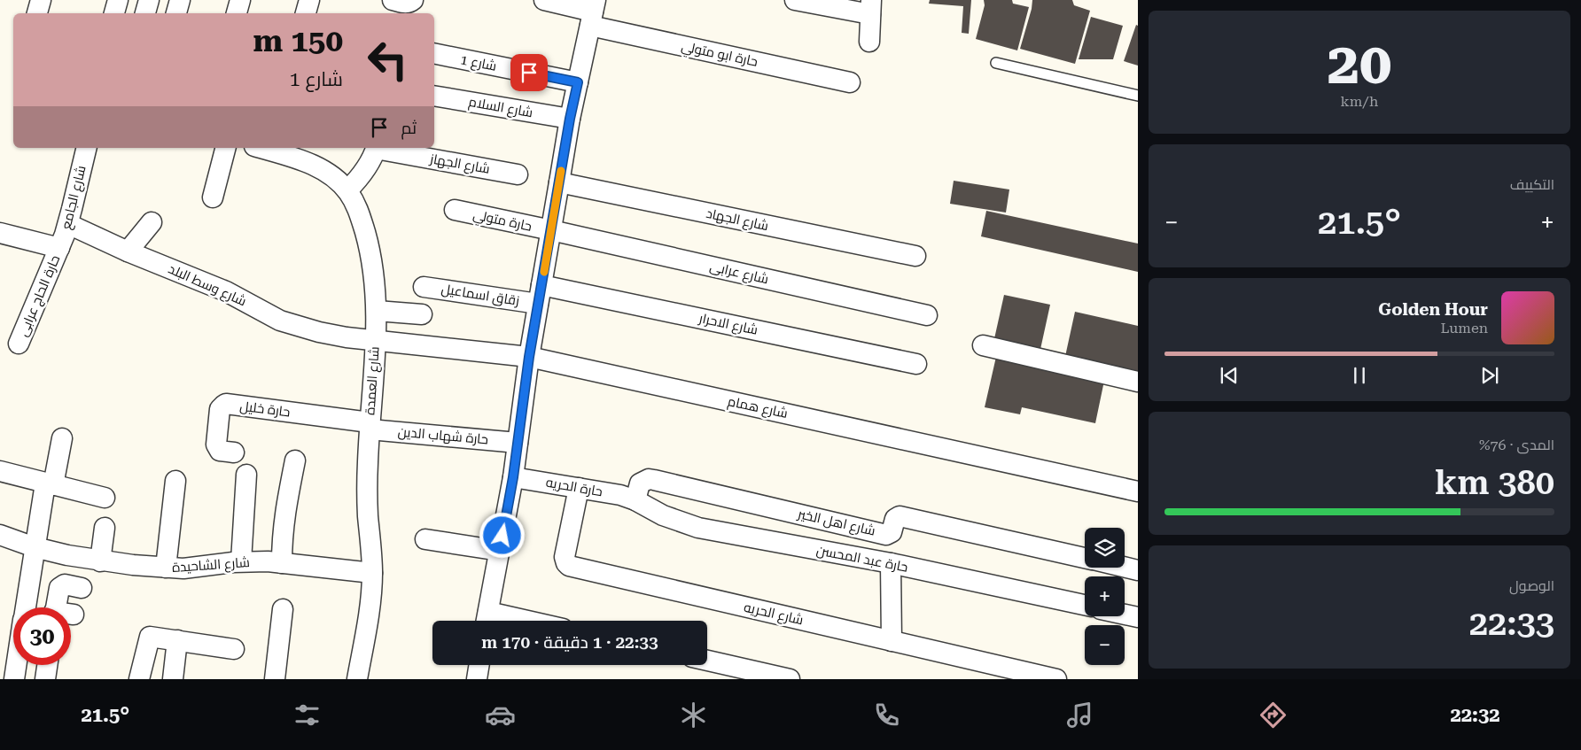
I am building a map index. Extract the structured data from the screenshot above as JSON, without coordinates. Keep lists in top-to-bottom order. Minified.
{"streets":{"street":["حارة ابو متولي","شارع 1","شارع السلام","شارع الجهاز","شارع الجامع","شارع الجهاد","حارة متولي","شارع عرابى","شارع وسط البلد","زقاق اسماعيل","حارة الحاج عرابى","شارع الاحرار","شارع العمدة","شارع همام","حارة خليل","حارة شهاب الدين","حارة الحريه","شارع اهل الخير","حارة عبد المحسن","شارع الشاحيدة","شارع الحريه"]},"crossings":[["شارع الجامع","شارع وسط البلد"],["شارع الجامع","حارة الحاج عرابى"],["حارة متولي","شارع عرابى"],["شارع وسط البلد","شارع العمدة"],["شارع وسط البلد","شارع همام"],["زقاق اسماعيل","شارع الاحرار"],["شارع العمدة","شارع همام"],["شارع العمدة","حارة خليل"],["شارع العمدة","حارة شهاب الدين"],["شارع العمدة","شارع الشاحيدة"],["حارة خليل","حارة شهاب الدين"],["حارة الحريه","شارع اهل الخير"],["حارة الحريه","حارة عبد المحسن"],["حارة الحريه","شارع الحريه"],["شارع اهل الخير","حارة عبد المحسن"]],"page":{"tile":[["20","km/h"],"التكييف",["المدى · 76%","380 km"],["الوصول","22:33"]],"turn":["150 m","شارع 1"],"then":"ثم","heat":["−","21.5°","+"],"song":["Golden Hour","Lumen"],"map_buttons":["+","−"],"limit":"30","trip":"22:33 · 1 دقيقة · 170 m","tabs":["22:32","21.5°"]}}
